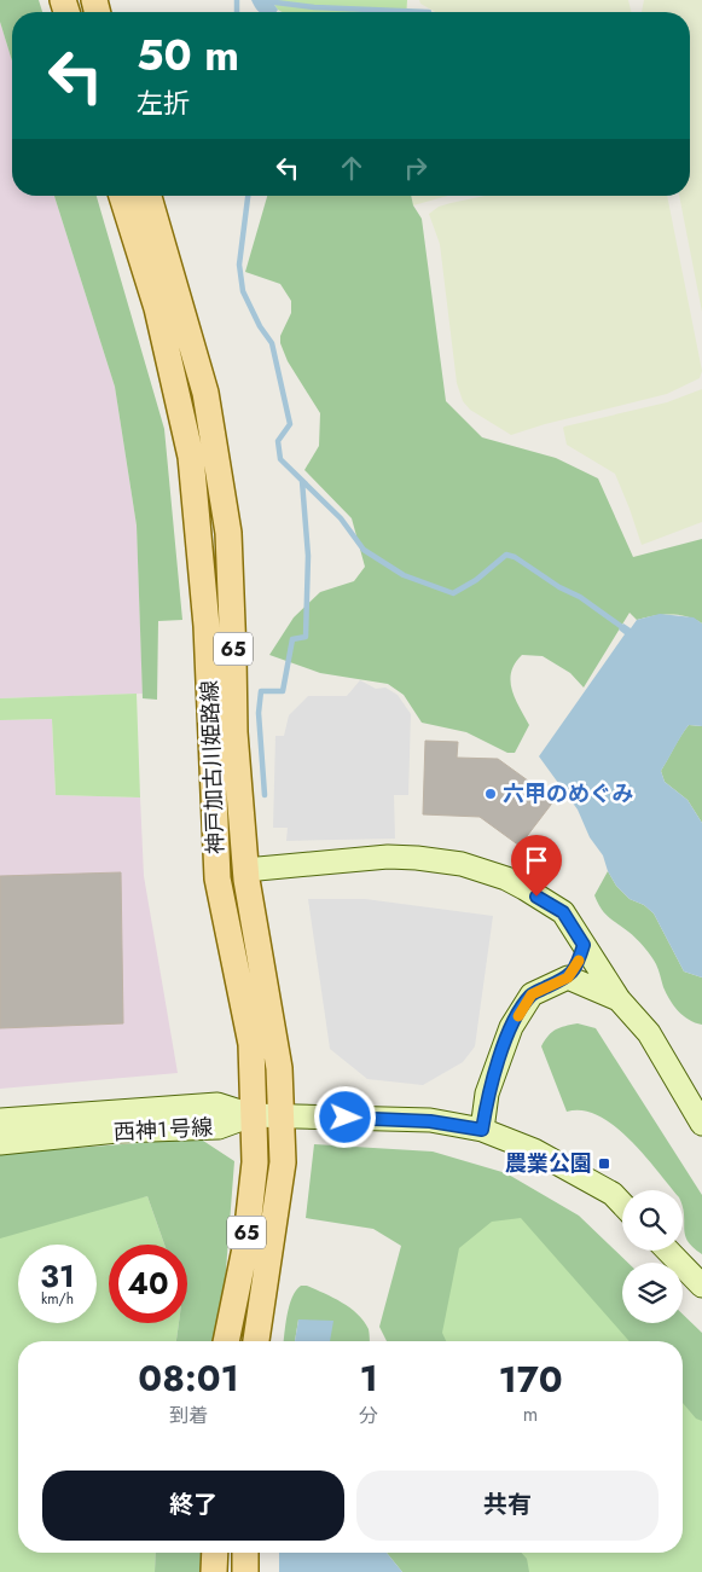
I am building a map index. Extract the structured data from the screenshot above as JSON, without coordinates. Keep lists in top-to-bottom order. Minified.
{"streets":{"main road":["65","神戸加古川姫路線"],"street":["西神１号線"]},"crossings":[["神戸加古川姫路線","西神１号線"]],"places":{"other":["六甲のめぐみ"],"transit":["農業公園"]},"page":{"turn":["50 m","左折"],"speed":"31 km/h","limit":"40","eta":["08:01","到着","1","分","170","m"],"buttons":["終了","共有"]}}
